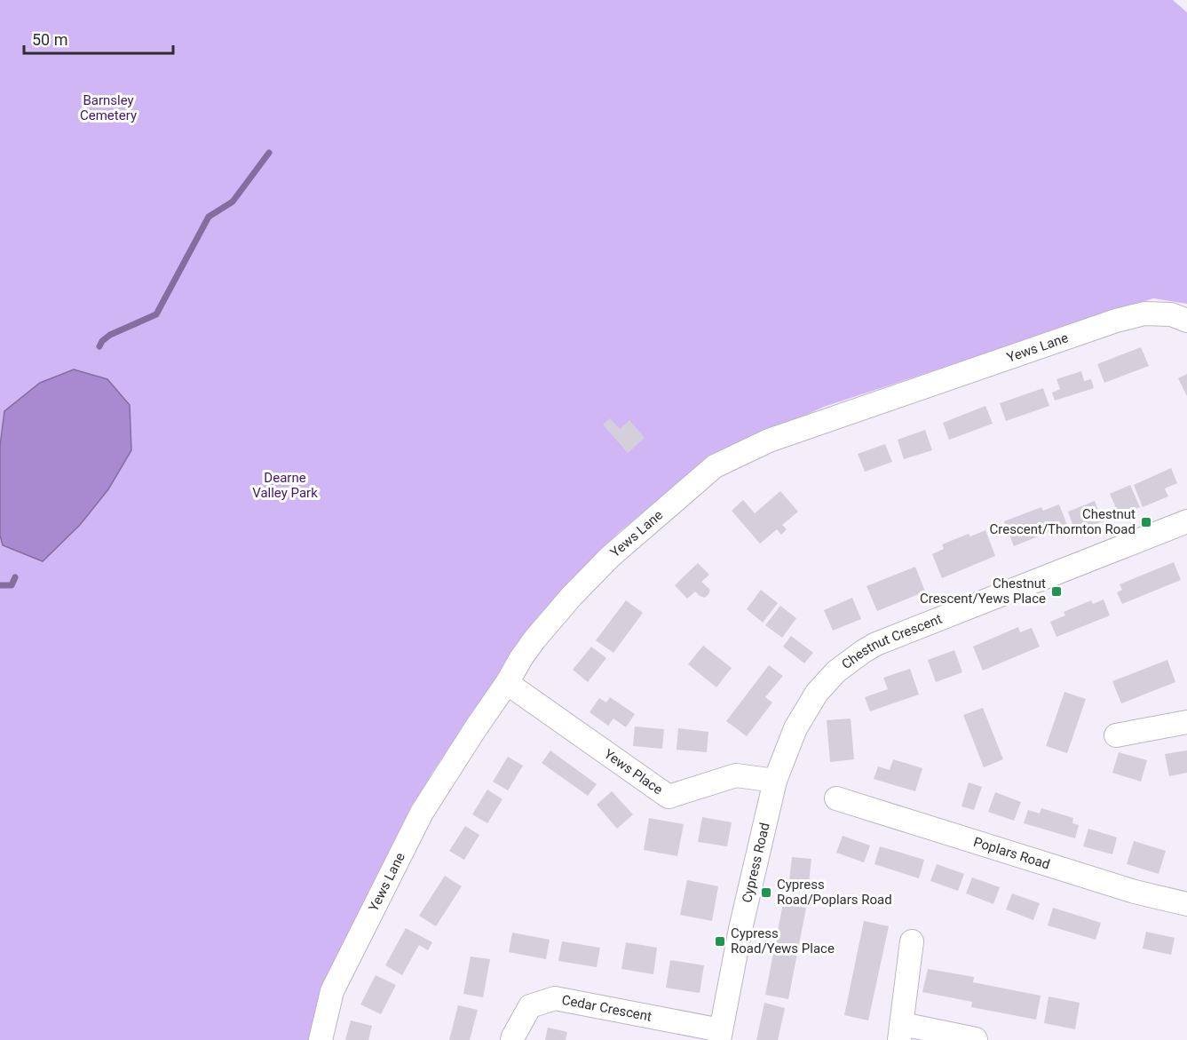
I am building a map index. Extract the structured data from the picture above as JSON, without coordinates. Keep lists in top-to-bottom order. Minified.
{"streets":{"street":["Yews Lane","Chestnut Crescent","Yews Place","Poplars Road","Cypress Road","Cedar Crescent"]},"crossings":[["Yews Lane","Yews Place"],["Chestnut Crescent","Yews Place"],["Chestnut Crescent","Cypress Road"],["Yews Place","Cypress Road"],["Cypress Road","Cedar Crescent"]],"parks":["Barnsley Cemetery","Dearne Valley Park"],"places":{"transit":["Chestnut Crescent/Thornton Road","Chestnut Crescent/Yews Place","Cypress Road/Poplars Road","Cypress Road/Yews Place"]},"scale_bar":"50 m"}
